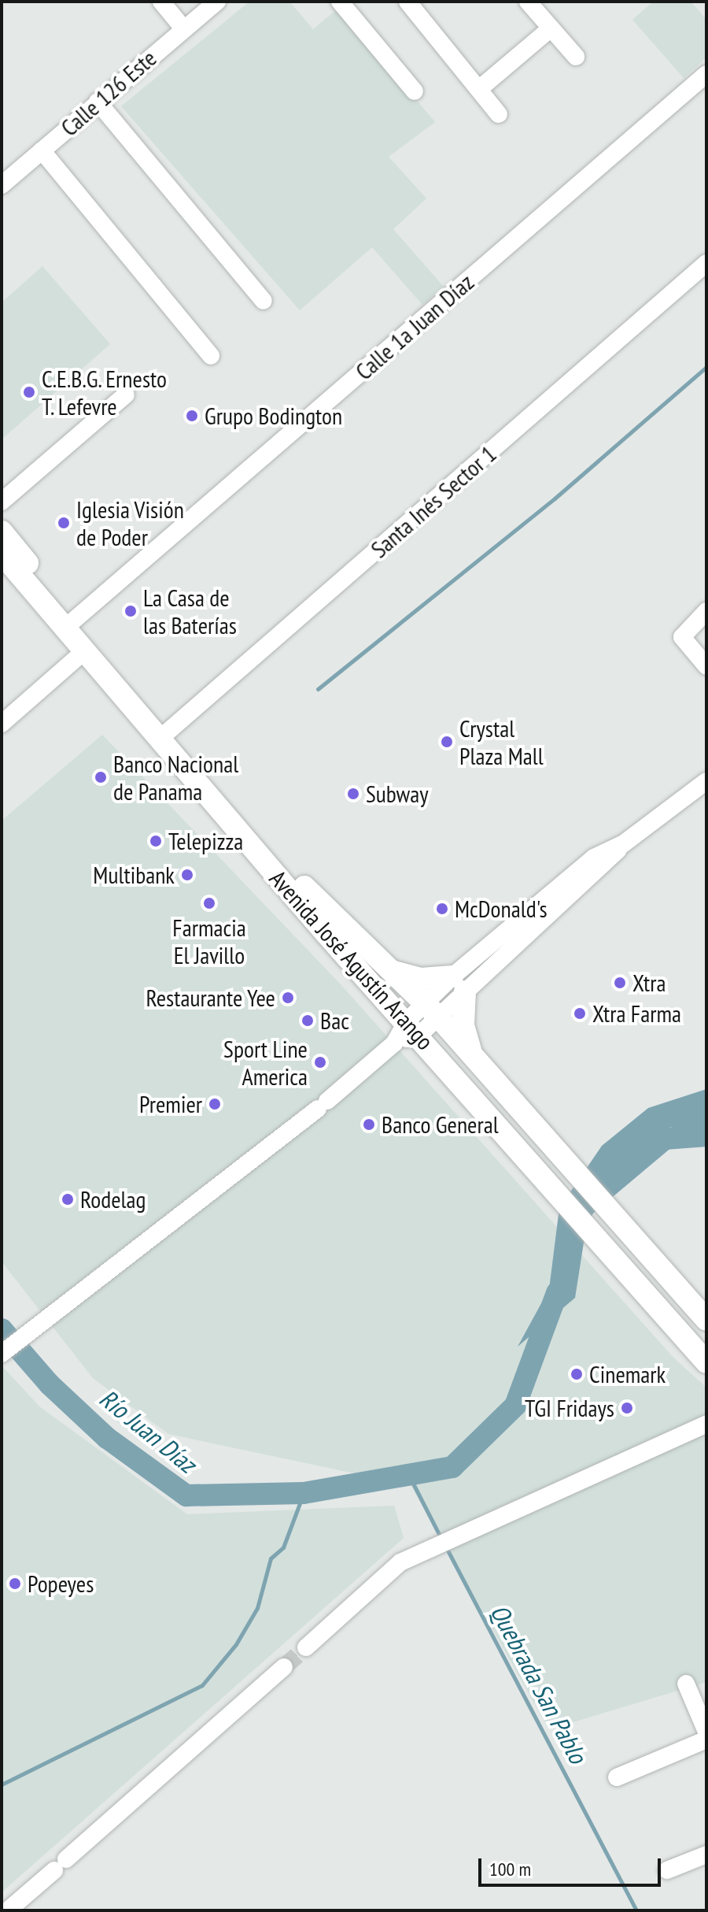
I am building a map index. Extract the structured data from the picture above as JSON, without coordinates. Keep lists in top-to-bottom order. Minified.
{"streets":{"main road":["Avenida José Agustín Arango"],"street":["Calle 126 Este","Calle 1a Juan Díaz","Santa Inés Sector 1"]},"crossings":[["Calle 1a Juan Díaz","Avenida José Agustín Arango"],["Santa Inés Sector 1","Avenida José Agustín Arango"]],"water":["Río Juan Díaz","Quebrada San Pablo"],"places":["C.E.B.G. Ernesto T. Lefevre","Grupo Bodington","Iglesia Visión de Poder","La Casa de las Baterías","Crystal Plaza Mall","Banco Nacional de Panama","Subway","Telepizza","Multibank","Farmacia El Javillo","McDonald's","Xtra","Restaurante Yee","Xtra Farma","Bac","Sport Line America","Premier","Banco General","Rodelag","Cinemark","TGI Fridays","Popeyes"],"scale_bar":"100 m"}
